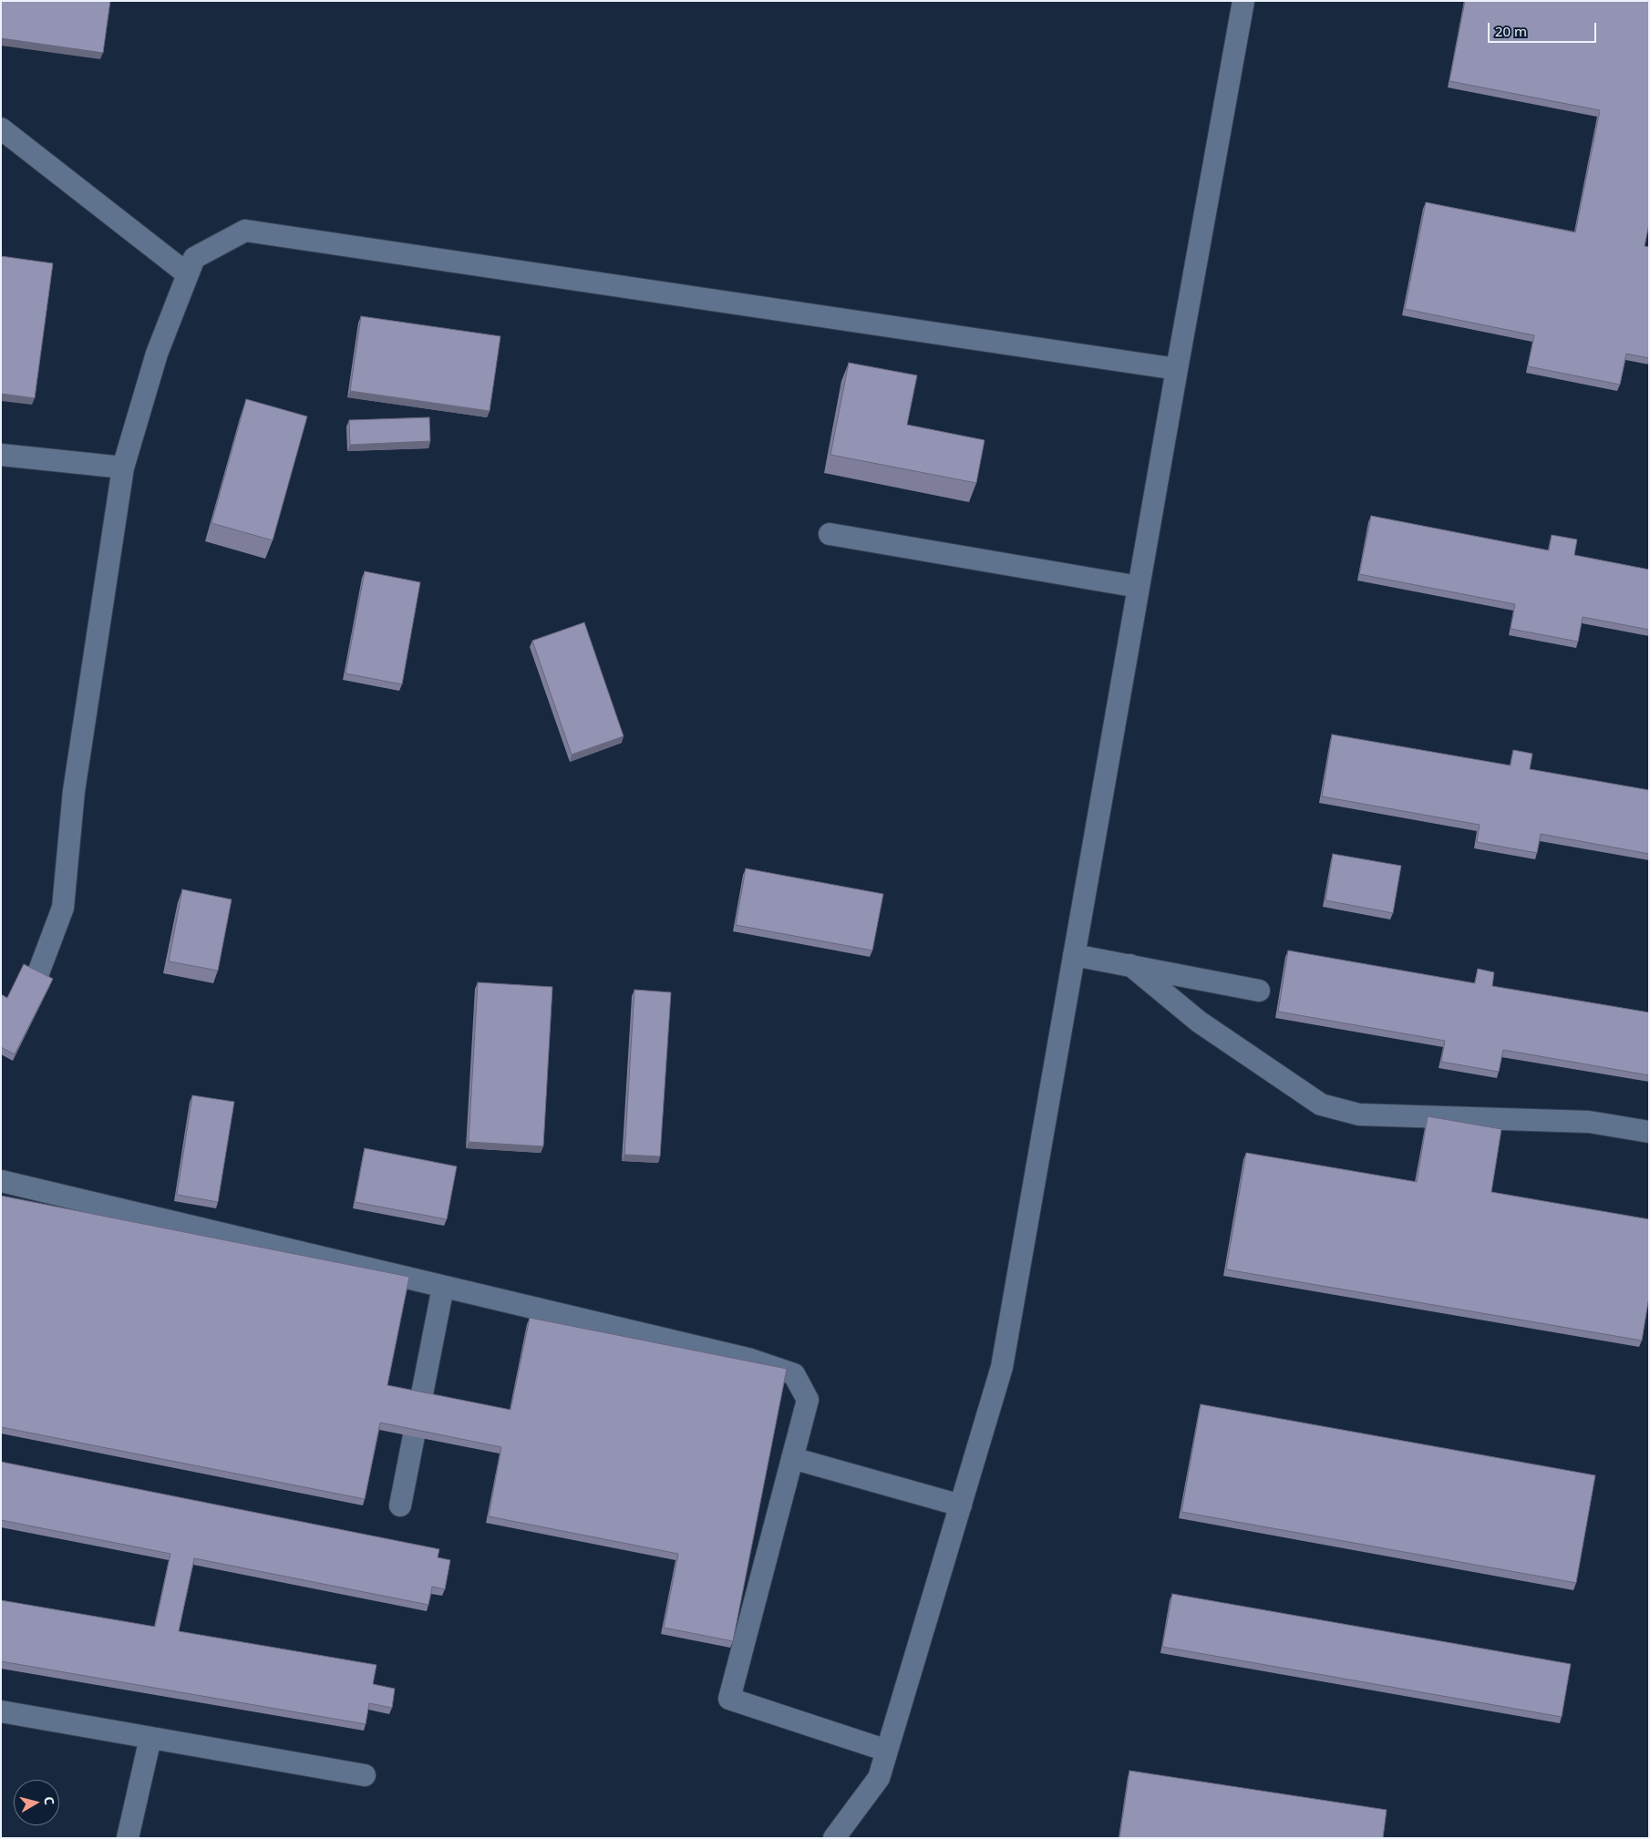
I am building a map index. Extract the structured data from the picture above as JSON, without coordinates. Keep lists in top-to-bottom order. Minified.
{"scale_bar":"20 m","north":"right"}
